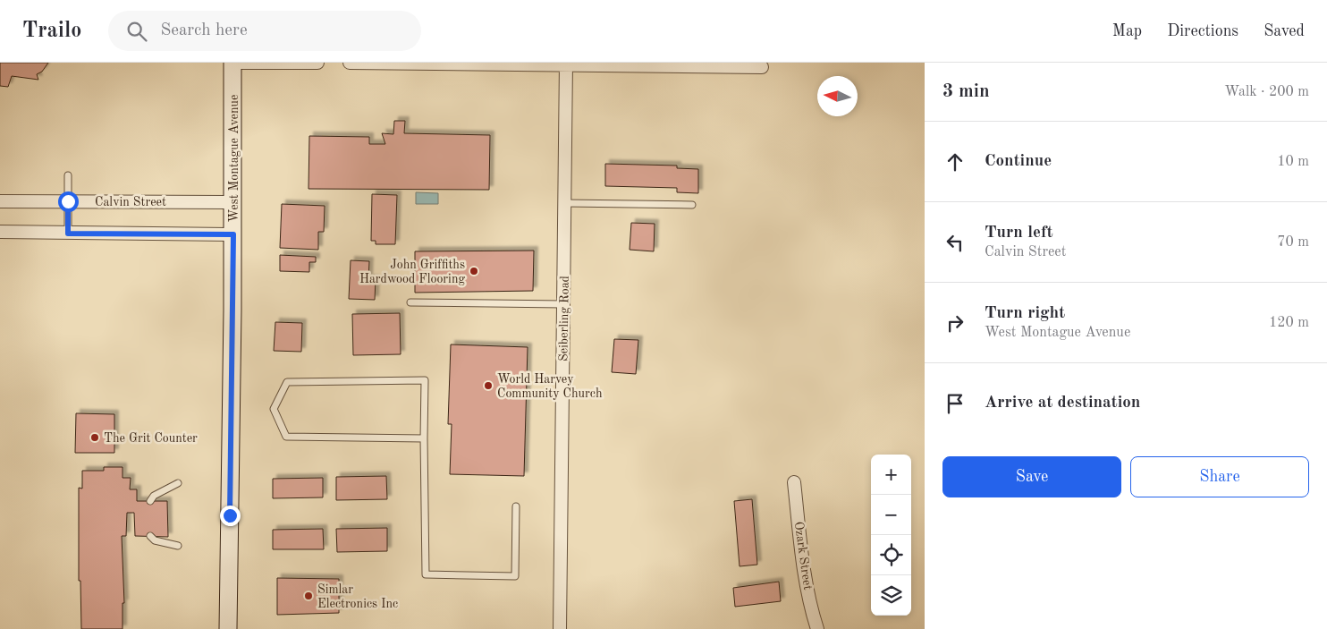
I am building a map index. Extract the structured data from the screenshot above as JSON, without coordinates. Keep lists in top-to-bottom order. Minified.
{"streets":{"main road":["West Montague Avenue"],"street":["Calvin Street","Seiberling Road","Ozark Street"]},"crossings":[["West Montague Avenue","Calvin Street"]],"places":["John Griffiths Hardwood Flooring","World Harvey Community Church","The Grit Counter","Simlar Electronics Inc"],"north":"left","page":{"header":"Trailo","search":"Search here","nav":["Map","Directions","Saved"],"heading":["3 min","Walk · 200 m"],"list":[["Continue","10 m"],["Turn left","Calvin Street","70 m"],["Turn right","West Montague Avenue","120 m"],"Arrive at destination"],"buttons":["Save","Share"],"map_buttons":["+","−"]}}
